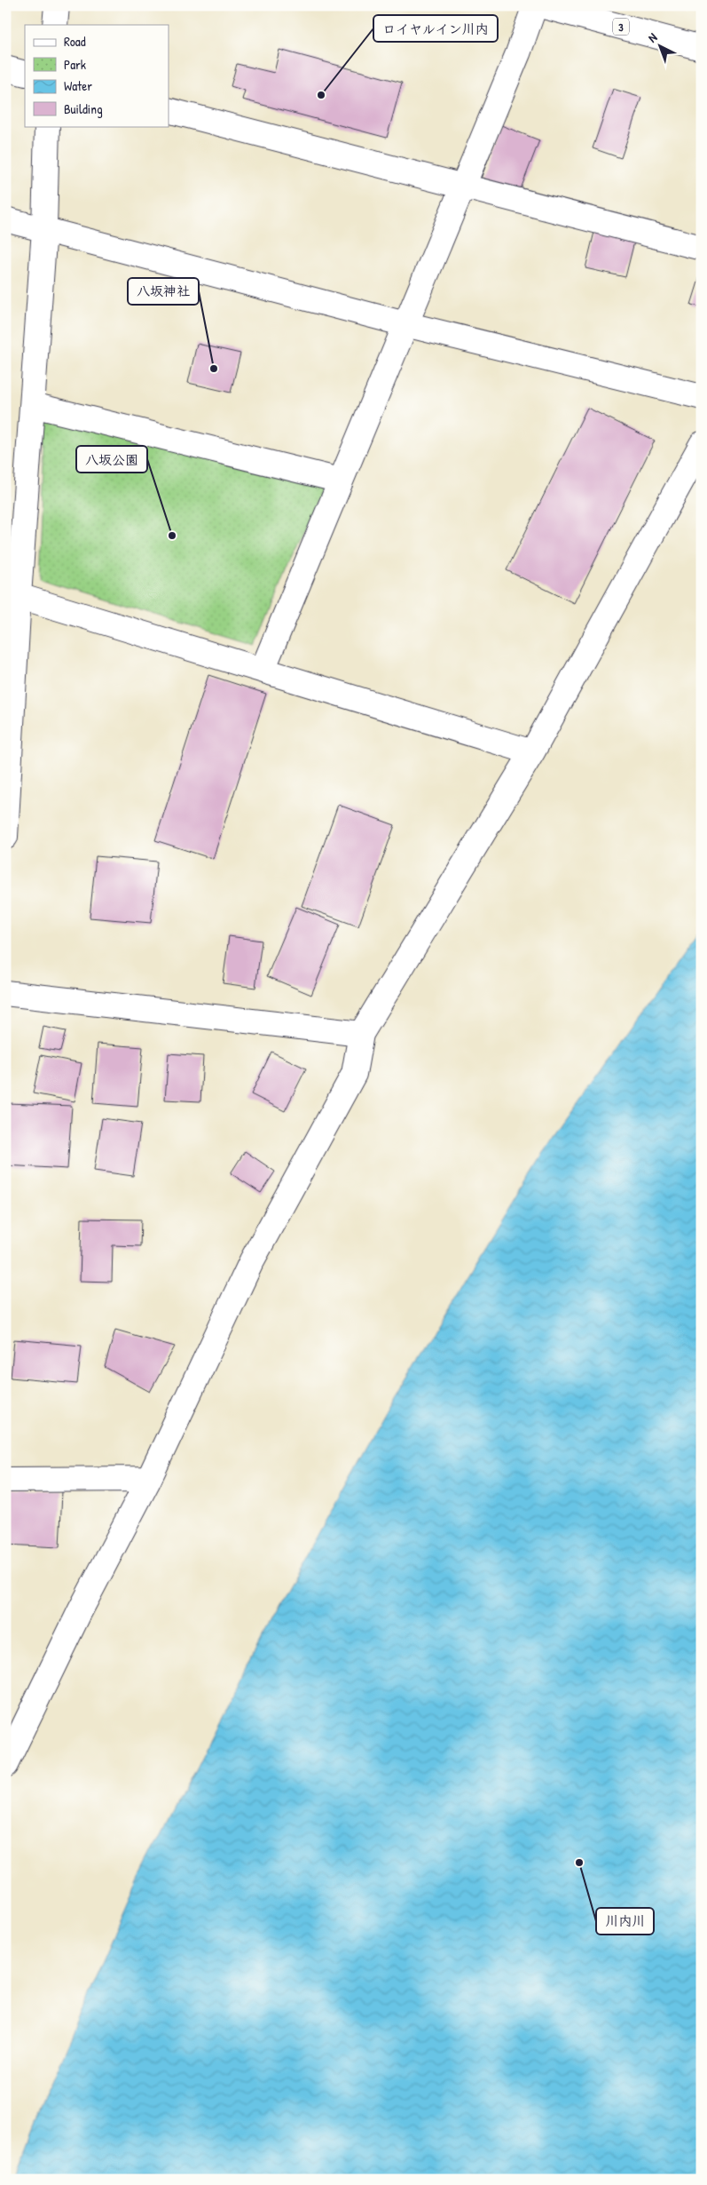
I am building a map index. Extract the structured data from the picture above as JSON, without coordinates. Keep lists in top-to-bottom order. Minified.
{"streets":{"main road":["3"]},"places":["ロイヤルイン川内","八坂神社","八坂公園","川内川"],"legend":["Road","Park","Water","Building"],"north":"top left"}
